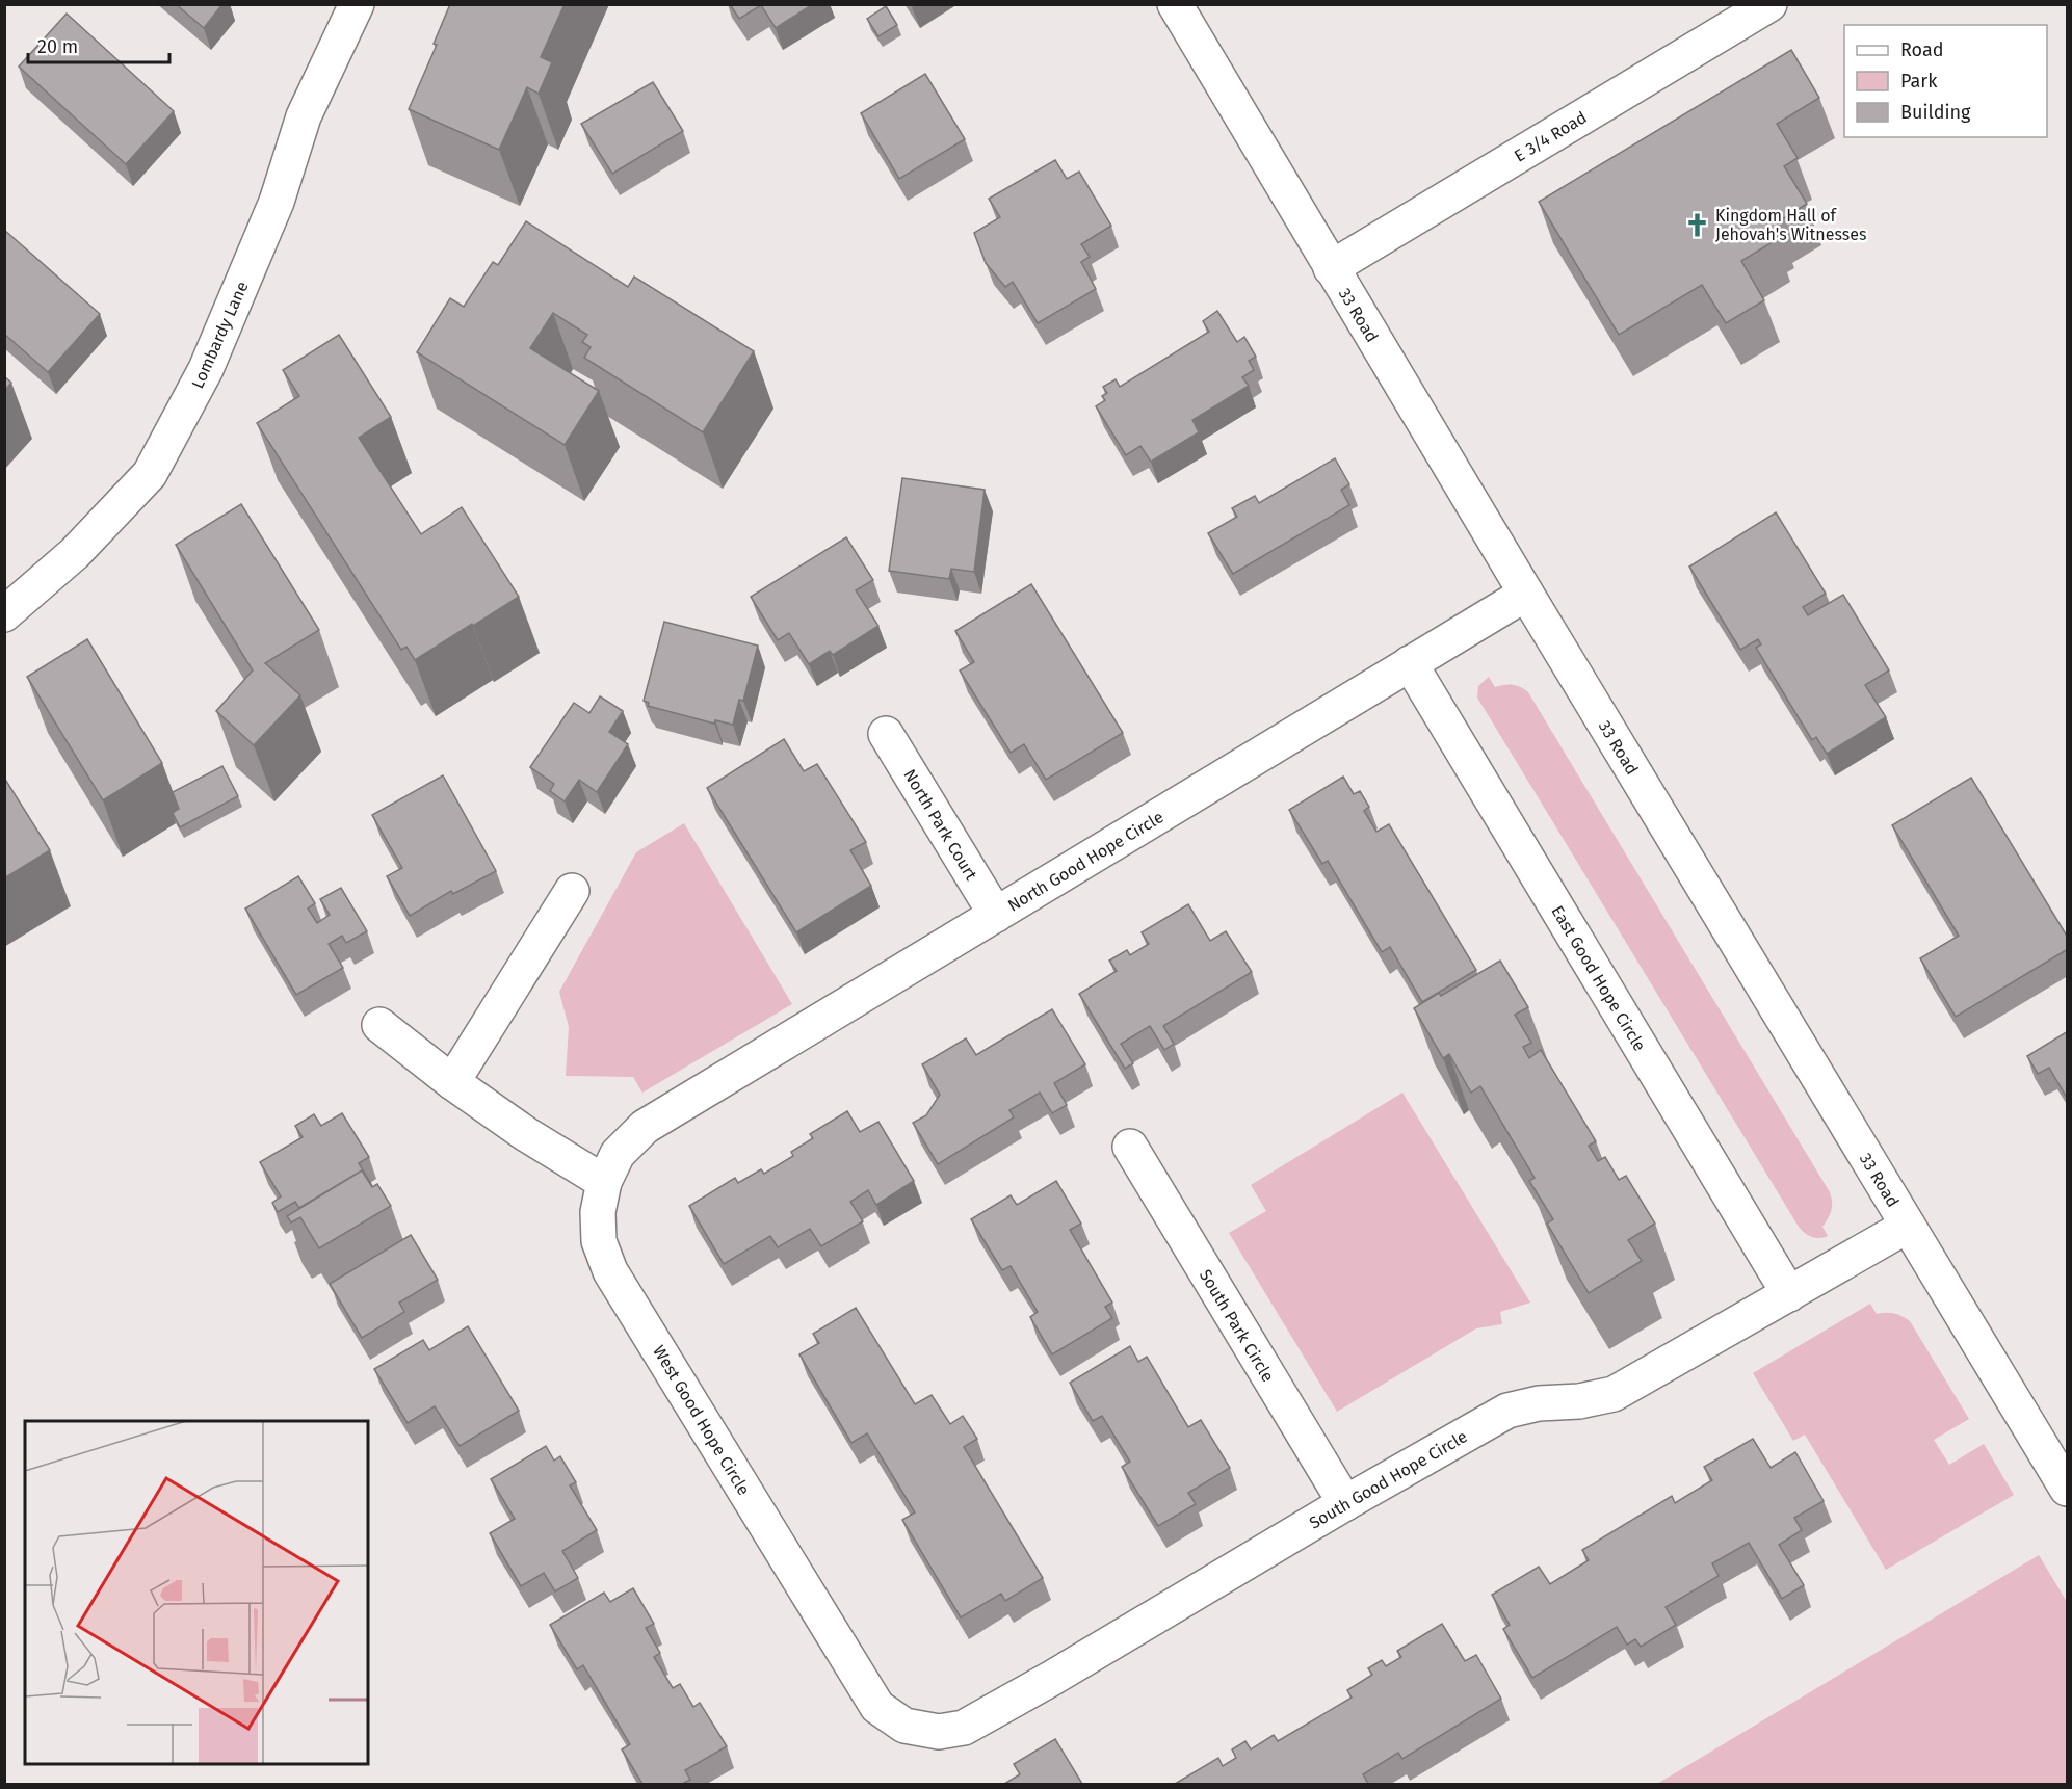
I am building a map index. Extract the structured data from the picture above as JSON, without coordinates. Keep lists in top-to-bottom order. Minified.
{"streets":{"street":["E 3/4 Road","33 Road","Lombardy Lane","North Park Court","North Good Hope Circle","East Good Hope Circle","South Park Circle","West Good Hope Circle","South Good Hope Circle"]},"crossings":[["E 3/4 Road","33 Road"],["33 Road","North Good Hope Circle"],["33 Road","South Good Hope Circle"],["North Park Court","North Good Hope Circle"],["North Good Hope Circle","East Good Hope Circle"],["North Good Hope Circle","West Good Hope Circle"],["East Good Hope Circle","South Good Hope Circle"],["South Park Circle","South Good Hope Circle"],["West Good Hope Circle","South Good Hope Circle"]],"places":{"church":["Kingdom Hall of Jehovah's Witnesses"]},"legend":["Road","Park","Building"],"scale_bar":"20 m"}
